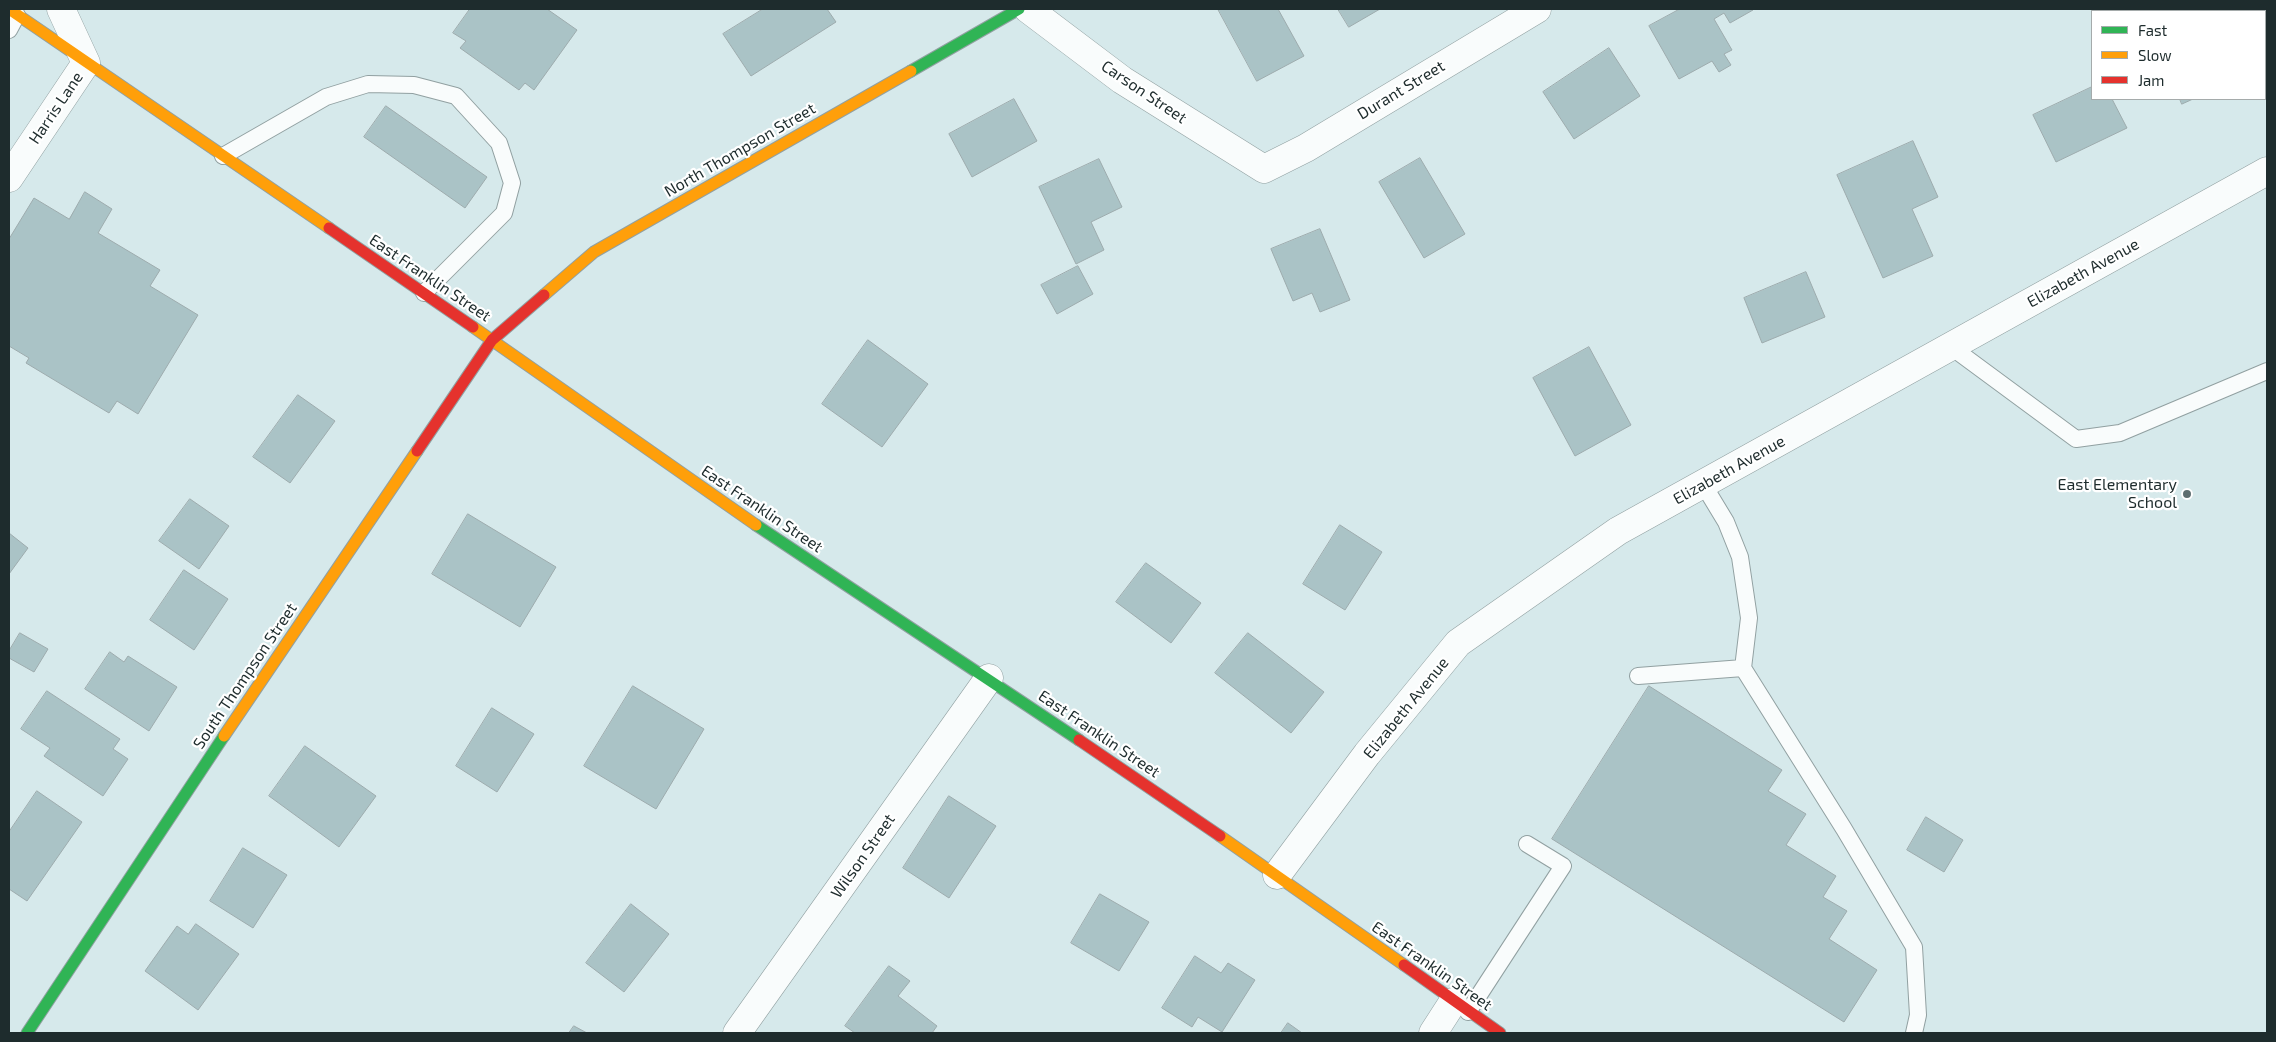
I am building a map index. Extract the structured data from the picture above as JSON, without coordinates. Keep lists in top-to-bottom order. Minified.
{"streets":{"main road":["North Thompson Street","East Franklin Street","South Thompson Street"],"street":["Durant Street","Carson Street","Harris Lane","Elizabeth Avenue","Wilson Street"]},"crossings":[["Durant Street","Carson Street"],["Harris Lane","East Franklin Street"],["North Thompson Street","East Franklin Street"],["North Thompson Street","South Thompson Street"],["Elizabeth Avenue","East Franklin Street"],["East Franklin Street","South Thompson Street"],["East Franklin Street","Wilson Street"]],"places":["East Elementary School"],"legend":["Fast","Slow","Jam"]}
